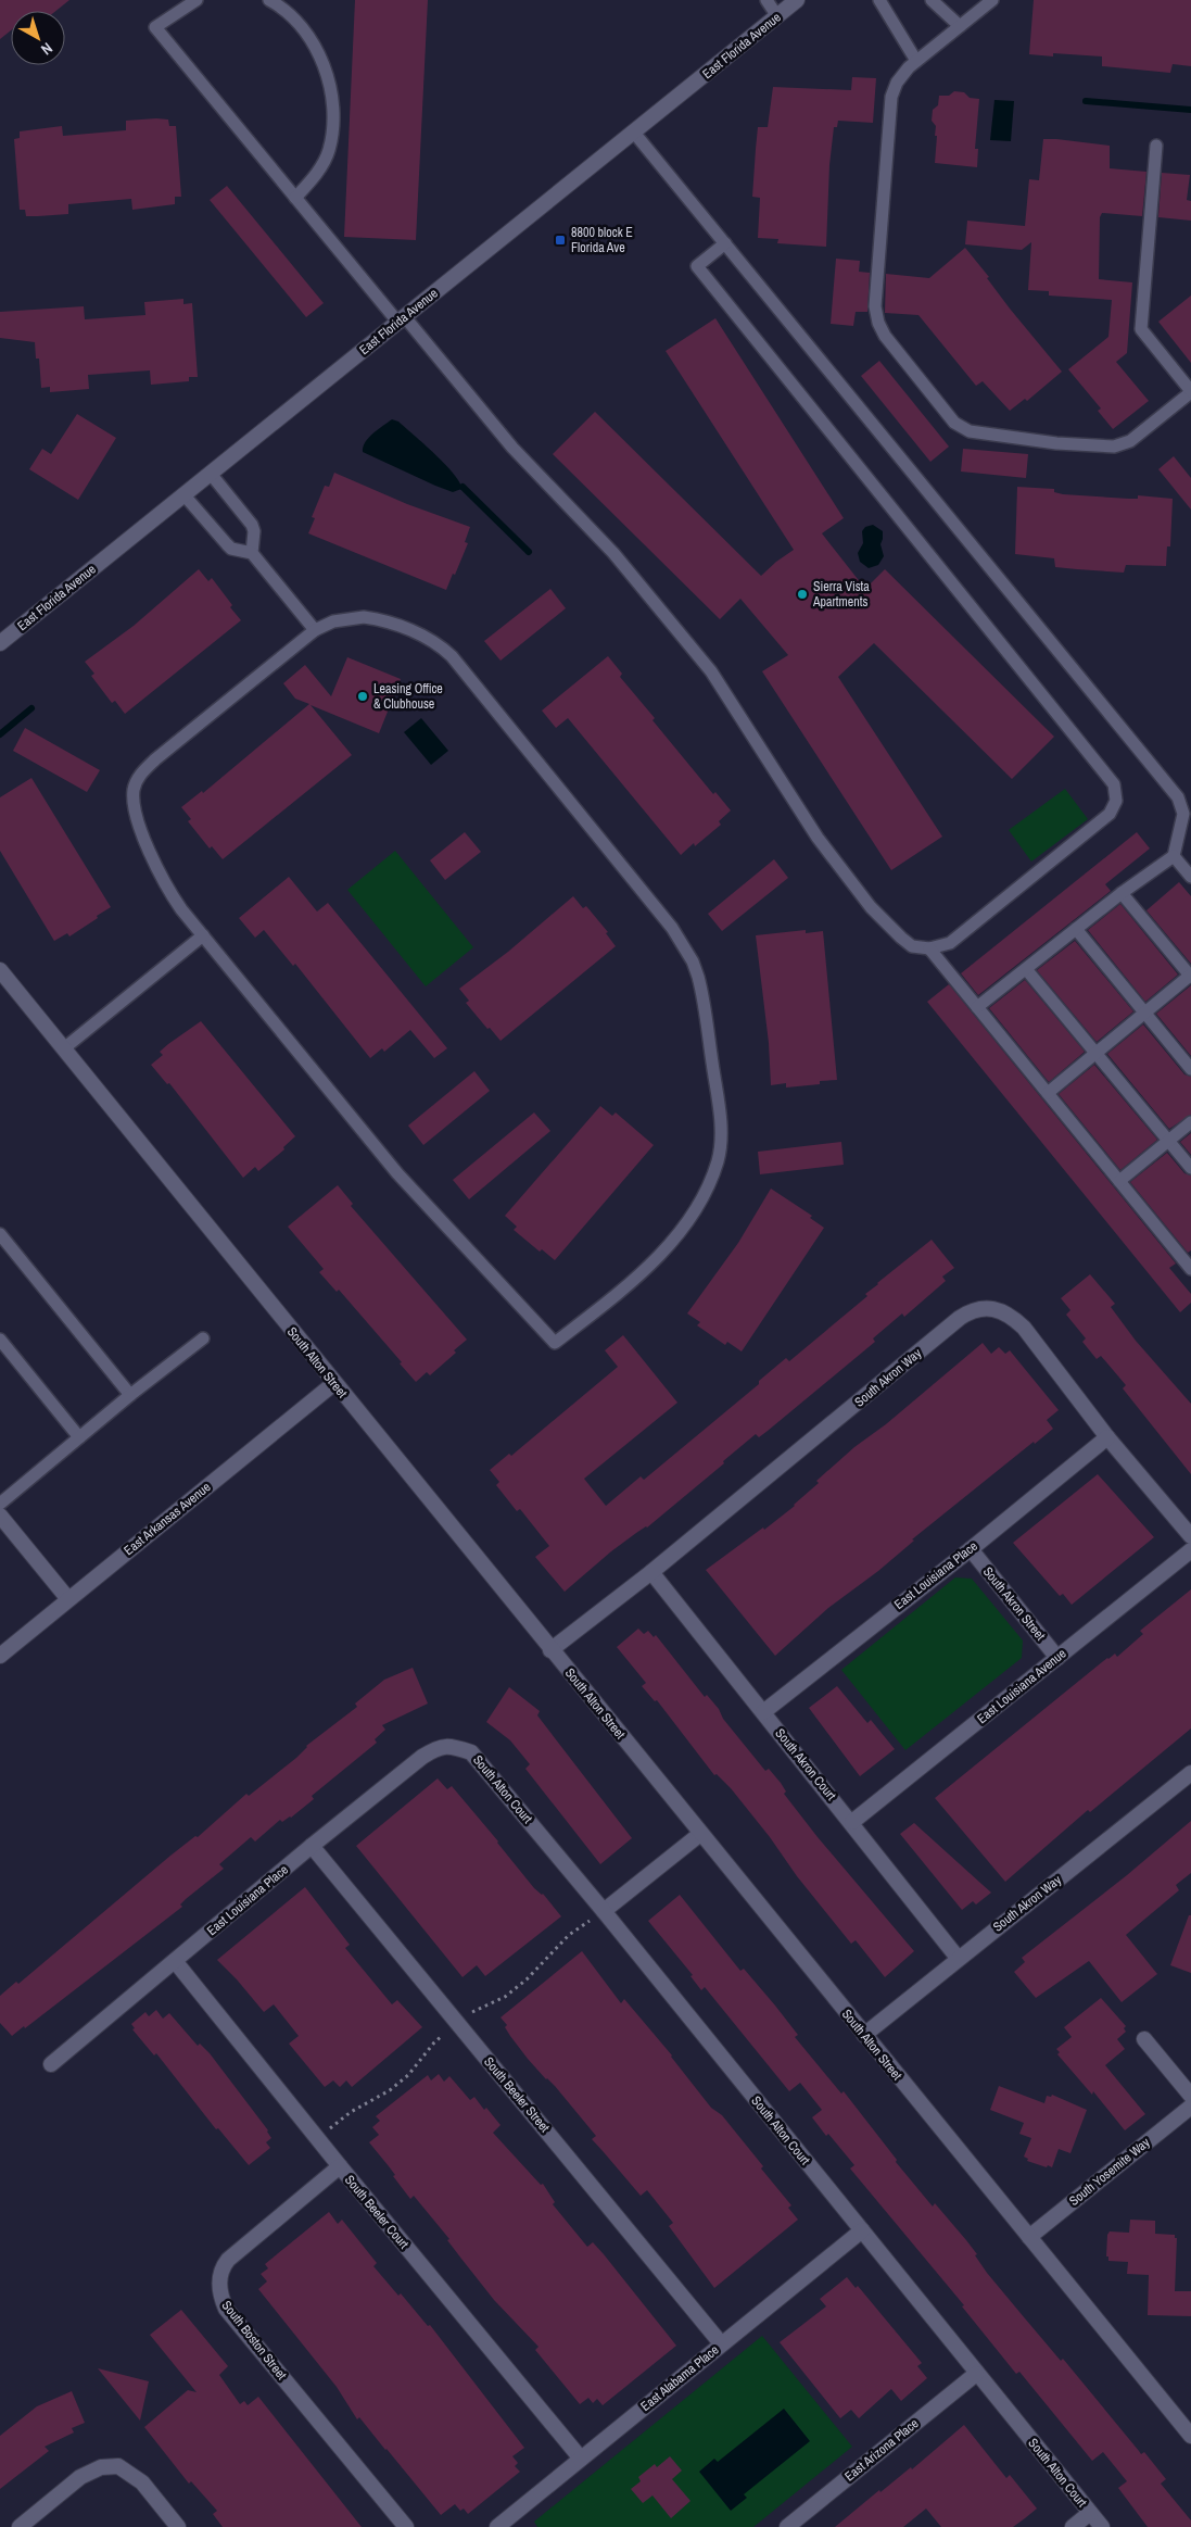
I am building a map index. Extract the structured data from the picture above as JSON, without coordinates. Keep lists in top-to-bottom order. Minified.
{"streets":{"street":["East Florida Avenue","South Alton Street","South Akron Way","East Arkansas Avenue","East Louisiana Place","South Akron Street","East Louisiana Avenue","South Akron Court","South Alton Court","South Beeler Street","South Yosemite Way","South Beeler Court","South Boston Street","East Alabama Place","East Arizona Place"]},"crossings":[["South Alton Street","South Akron Way"],["South Alton Street","East Arkansas Avenue"],["South Alton Street","South Yosemite Way"],["South Akron Way","East Louisiana Place"],["South Akron Way","South Akron Court"],["East Louisiana Place","South Akron Street"],["East Louisiana Place","South Akron Court"],["East Louisiana Place","South Alton Court"],["East Louisiana Place","South Beeler Street"],["East Louisiana Place","South Beeler Court"],["South Akron Street","East Louisiana Avenue"],["East Louisiana Avenue","South Akron Court"],["South Alton Court","East Alabama Place"],["South Alton Court","East Arizona Place"],["South Beeler Street","East Alabama Place"],["South Beeler Court","South Boston Street"],["South Beeler Court","East Alabama Place"]],"places":{"transit":["8800 block E Florida Ave"],"other":["Sierra Vista Apartments","Leasing Office & Clubhouse"]},"north":"bottom right"}
